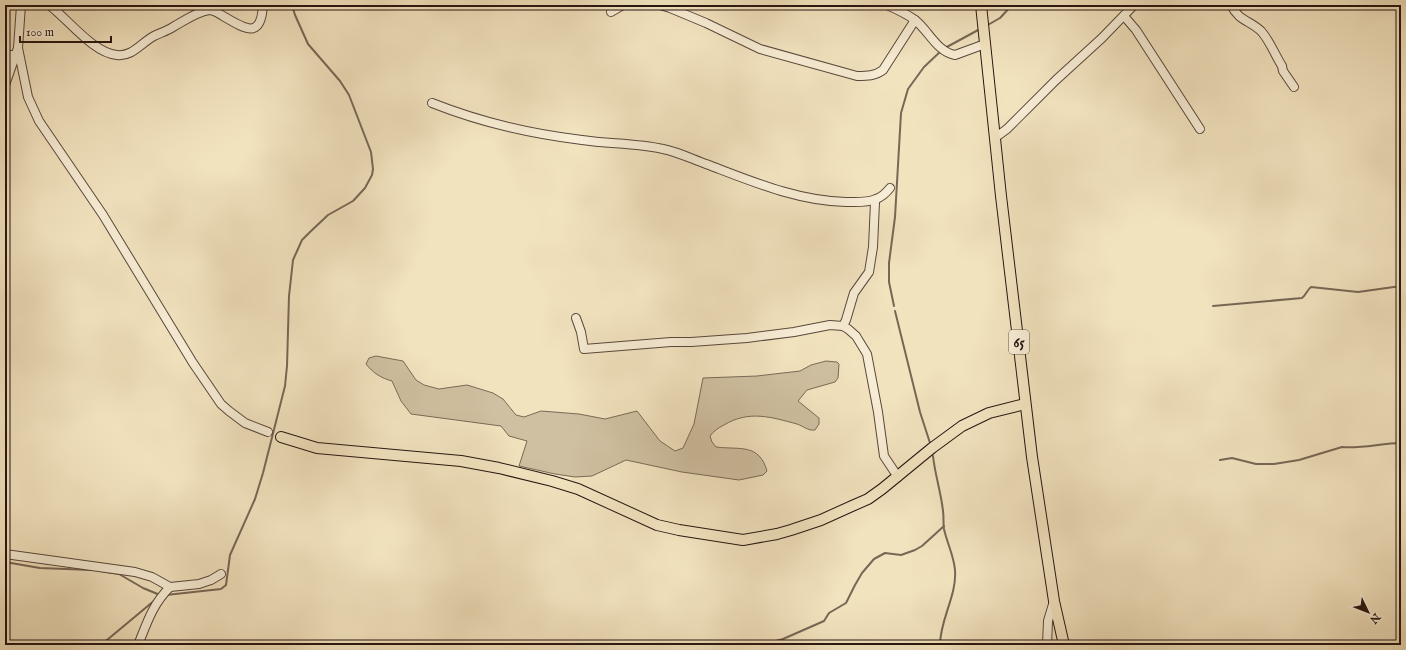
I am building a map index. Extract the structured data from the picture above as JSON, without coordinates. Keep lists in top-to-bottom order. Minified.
{"streets":{"main road":["65"]},"scale_bar":"100 m","north":"bottom right"}
